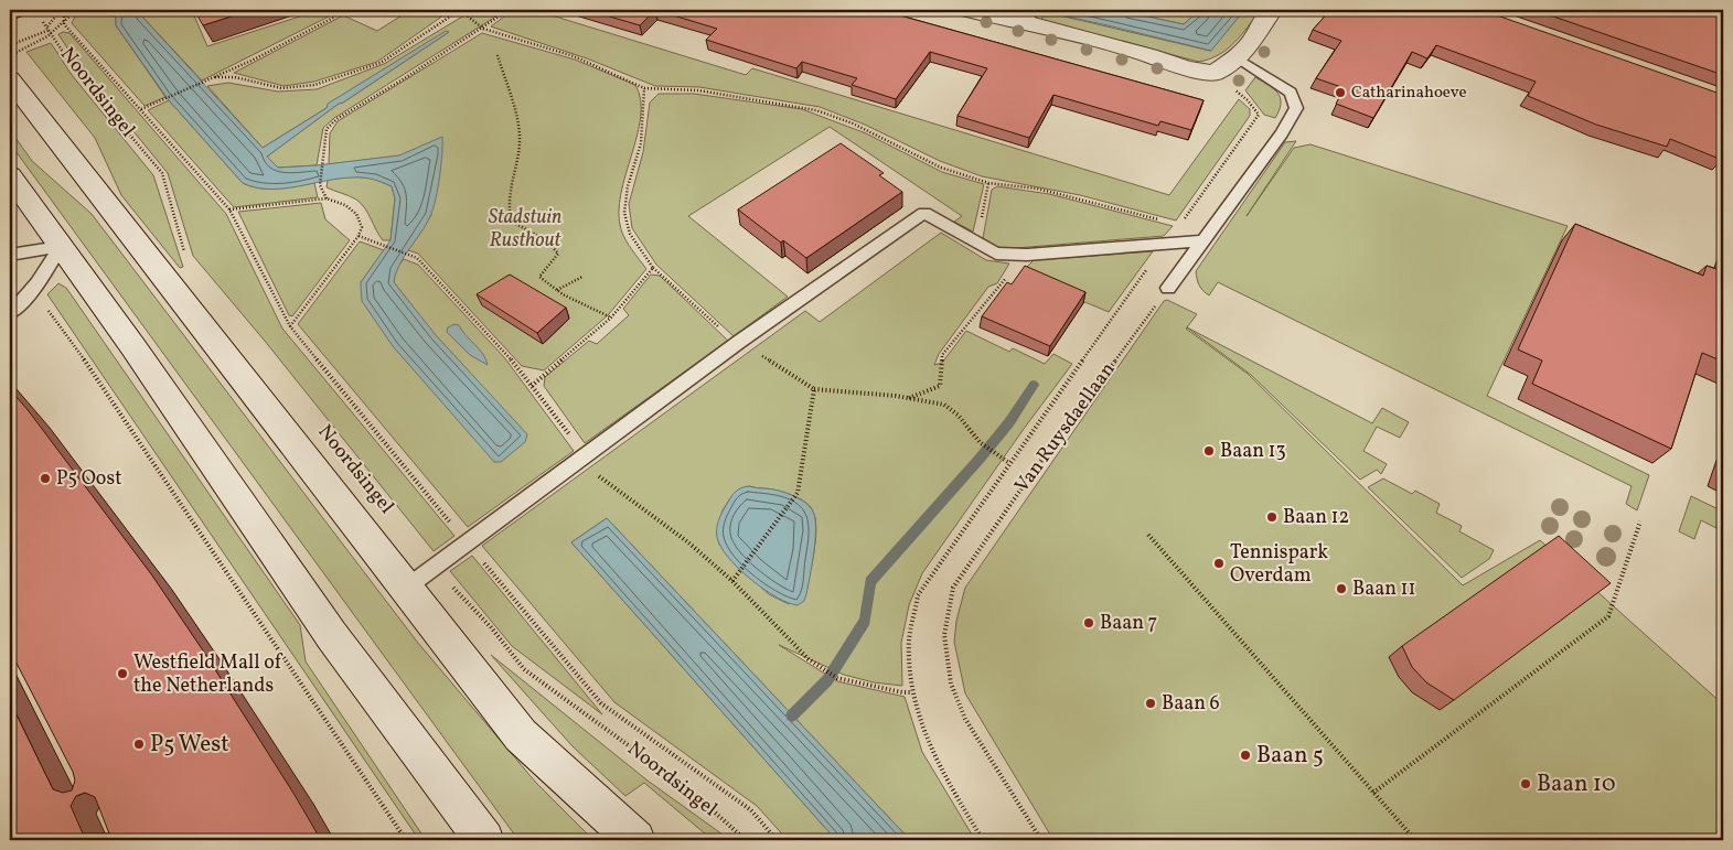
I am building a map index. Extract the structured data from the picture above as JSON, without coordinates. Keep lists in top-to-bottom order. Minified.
{"streets":{"main road":["Noordsingel"],"path":["Van Ruysdaellaan"]},"parks":["Stadstuin Rusthout"],"places":["Catharinahoeve","Baan 13","P5 Oost","Baan 12","Tennispark Overdam","Baan 11","Baan 7","Westfield Mall of the Netherlands","Baan 6","P5 West","Baan 5","Baan 10"]}
